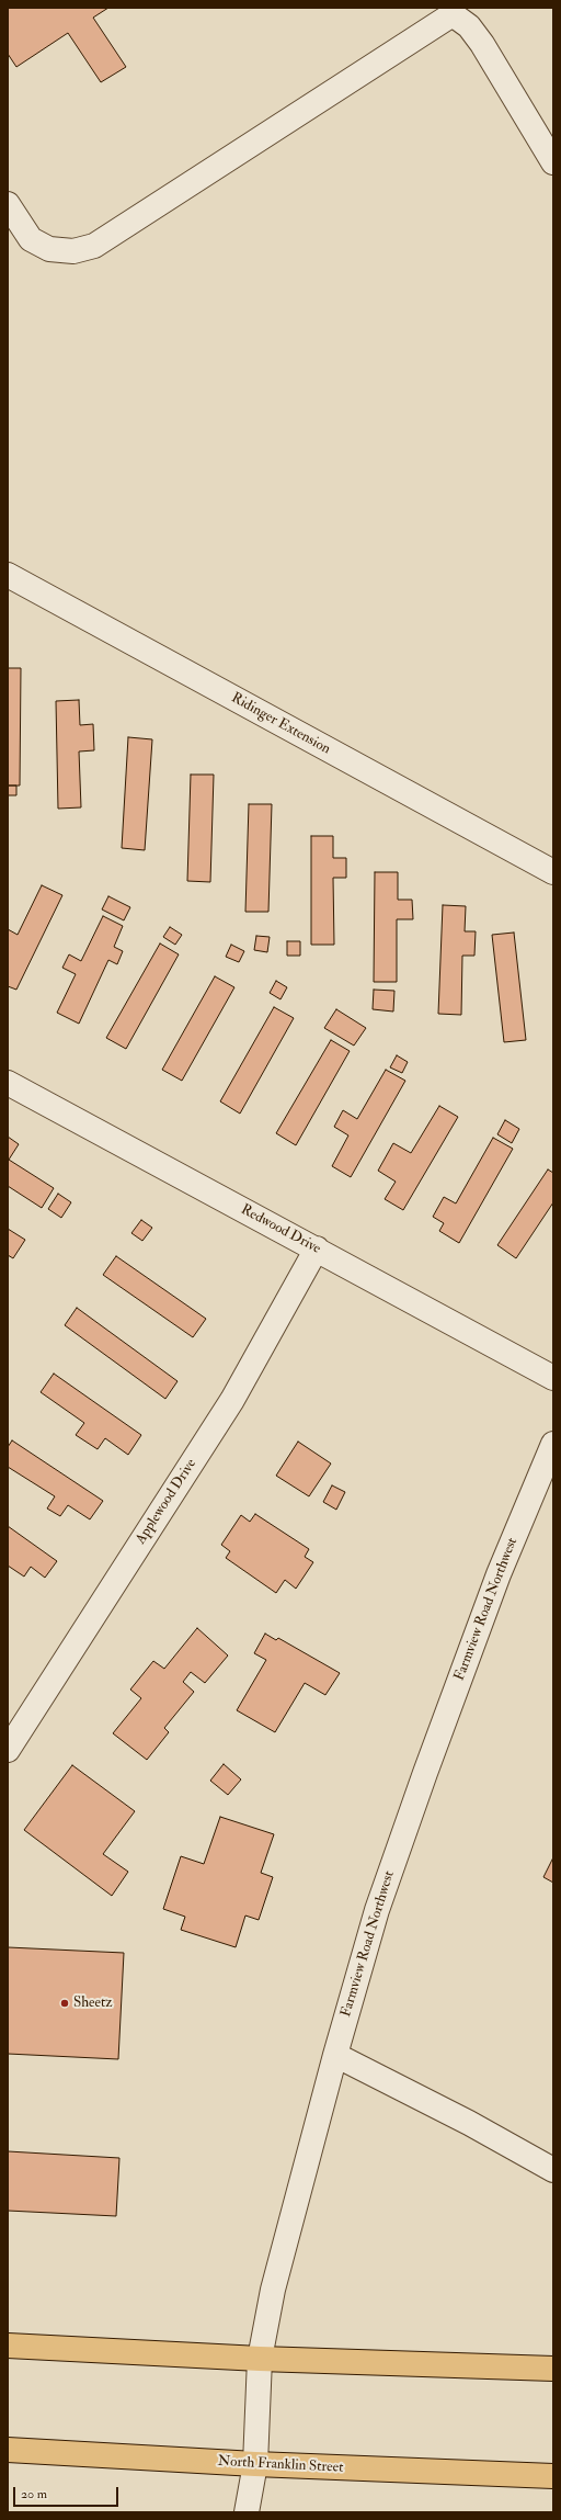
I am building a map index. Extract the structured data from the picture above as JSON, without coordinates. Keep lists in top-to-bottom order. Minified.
{"streets":{"main road":["North Franklin Street"],"street":["Ridinger Extension","Redwood Drive","Applewood Drive","Farmview Road Northwest"]},"crossings":[["Redwood Drive","Applewood Drive"],["Farmview Road Northwest","North Franklin Street"]],"places":["Sheetz"],"scale_bar":"20 m"}
